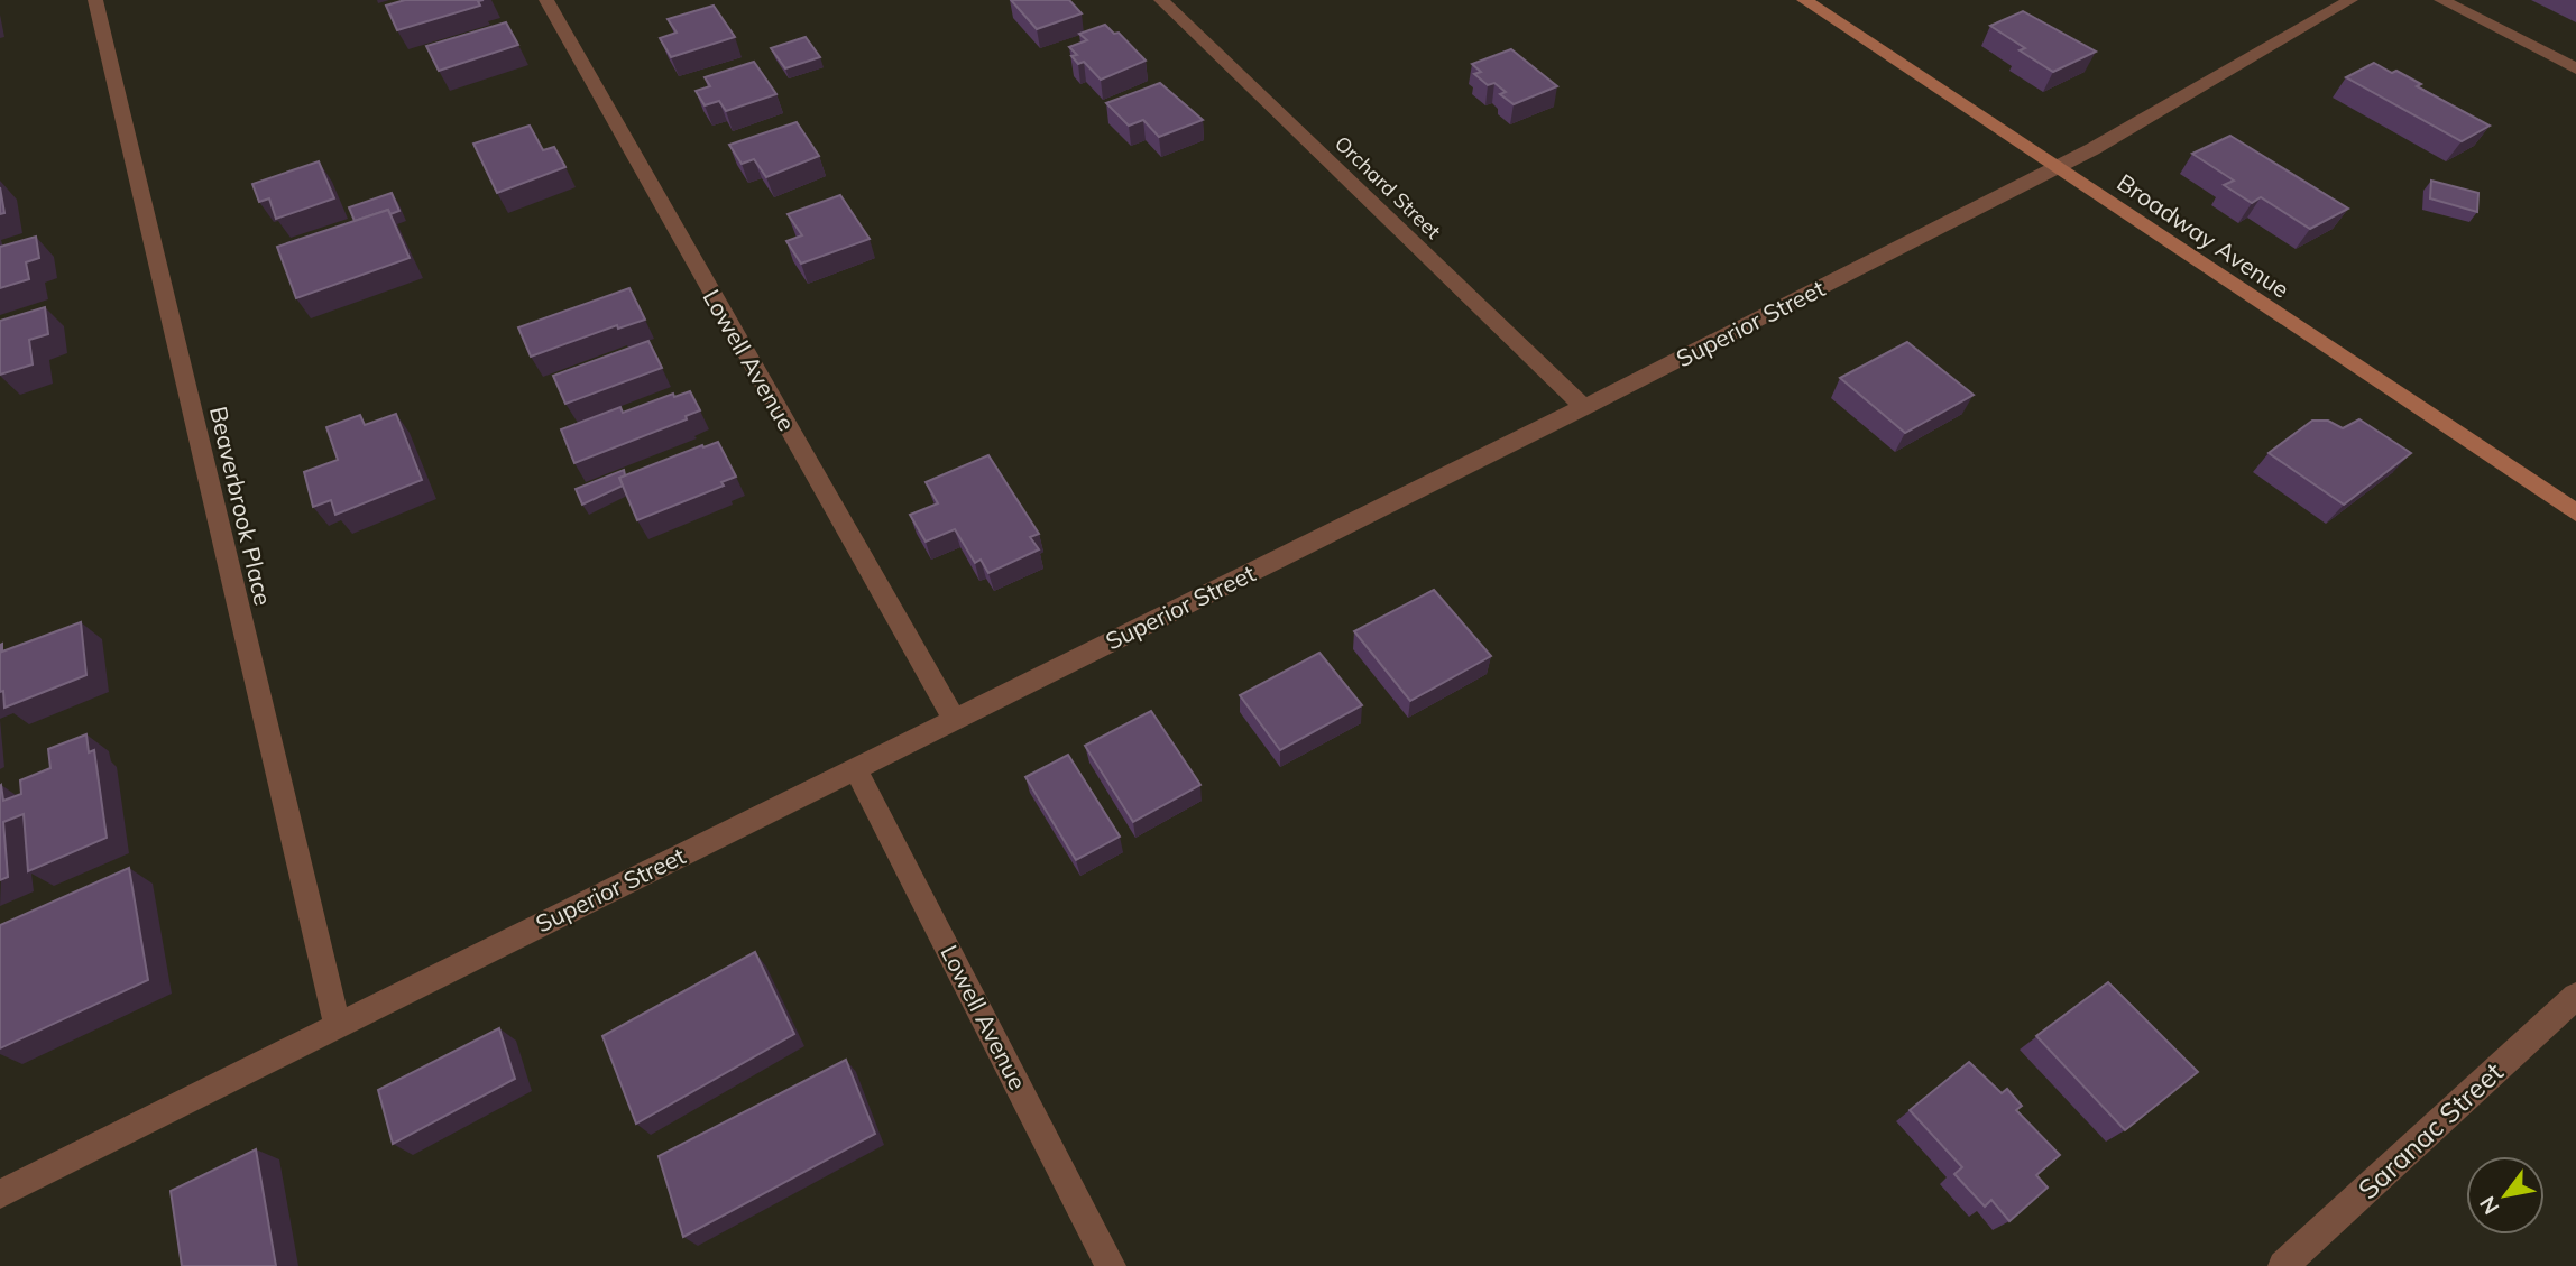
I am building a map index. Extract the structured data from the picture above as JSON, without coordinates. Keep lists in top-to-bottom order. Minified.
{"streets":{"street":["Orchard Street","Broadway Avenue","Superior Street","Lowell Avenue","Beaverbrook Place","Saranac Street"]},"crossings":[["Orchard Street","Superior Street"],["Broadway Avenue","Superior Street"],["Superior Street","Lowell Avenue"],["Superior Street","Beaverbrook Place"]],"north":"bottom left"}
